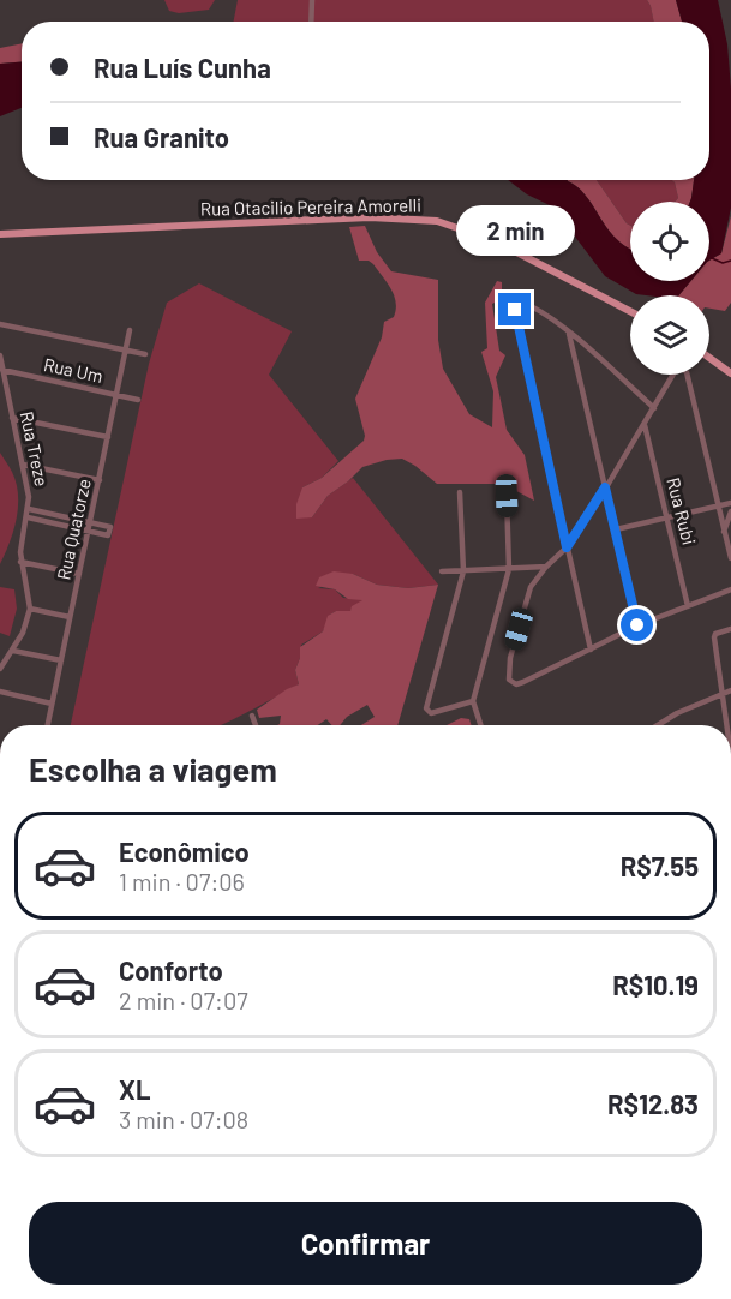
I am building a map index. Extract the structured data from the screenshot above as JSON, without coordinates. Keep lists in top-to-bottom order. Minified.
{"streets":{"main road":["Rua Otacilio Pereira Amorelli"],"street":["Rua Um","Rua Treze","Rua Rubi","Rua Quatorze"]},"crossings":[["Rua Um","Rua Treze"],["Rua Um","Rua Quatorze"]],"page":{"banner":["Rua Luís Cunha","Rua Granito"],"bubble":"2 min","heading":"Escolha a viagem","list":[{"name":"Econômico","note":"1 min · 07:06","value":"R$7.55"},{"name":"Conforto","note":"2 min · 07:07","value":"R$10.19"},{"name":"XL","note":"3 min · 07:08","value":"R$12.83"}],"buttons":"Confirmar"}}
